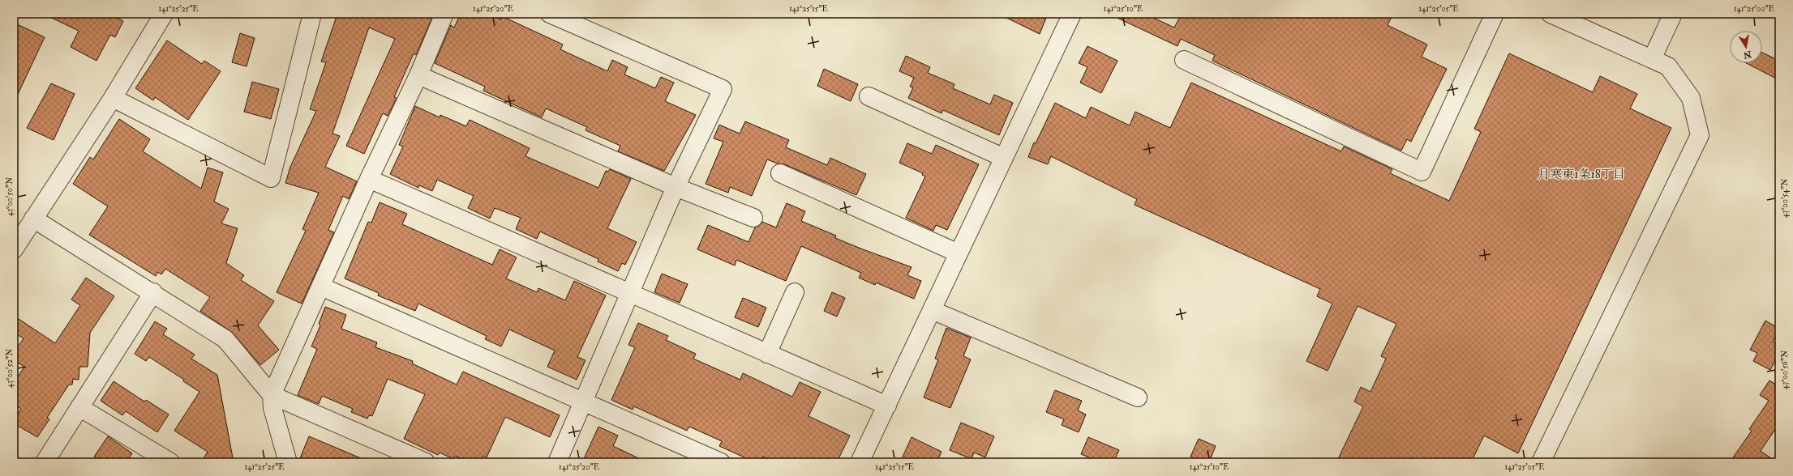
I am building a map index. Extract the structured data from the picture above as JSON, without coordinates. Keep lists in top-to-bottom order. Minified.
{"districts":["月寒東1条18丁目"],"north":"bottom","coordinates":["141°25'25\"E","141°25'20\"E","141°25'15\"E","141°25'10\"E","141°25'05\"E","141°25'00\"E","43°00'50\"N","43°00'54\"N","43°00'52\"N","43°00'56\"N"]}
